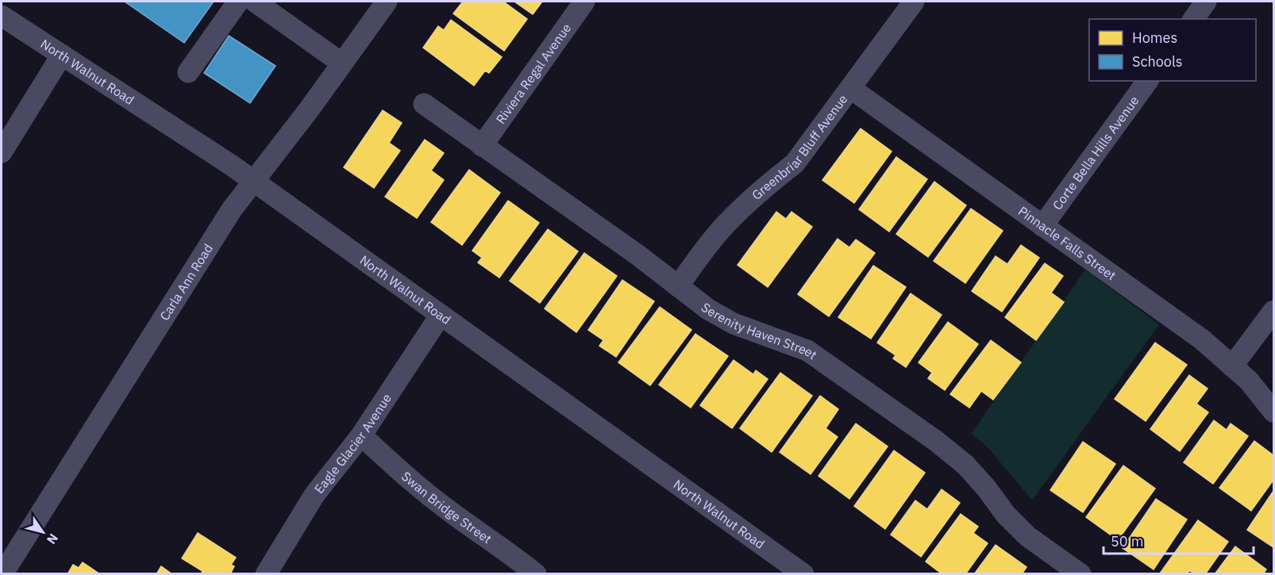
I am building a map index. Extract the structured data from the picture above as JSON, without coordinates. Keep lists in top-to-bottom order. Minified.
{"streets":{"street":["North Walnut Road","Riviera Regal Avenue","Greenbriar Bluff Avenue","Corte Bella Hills Avenue","Pinnacle Falls Street","Carla Ann Road","Serenity Haven Street","Eagle Glacier Avenue","Swan Bridge Street"]},"crossings":[["North Walnut Road","Carla Ann Road"],["North Walnut Road","Eagle Glacier Avenue"],["Riviera Regal Avenue","Serenity Haven Street"],["Greenbriar Bluff Avenue","Pinnacle Falls Street"],["Greenbriar Bluff Avenue","Serenity Haven Street"],["Corte Bella Hills Avenue","Pinnacle Falls Street"],["Eagle Glacier Avenue","Swan Bridge Street"]],"legend":["Homes","Schools"],"scale_bar":"50 m","north":"bottom right"}
